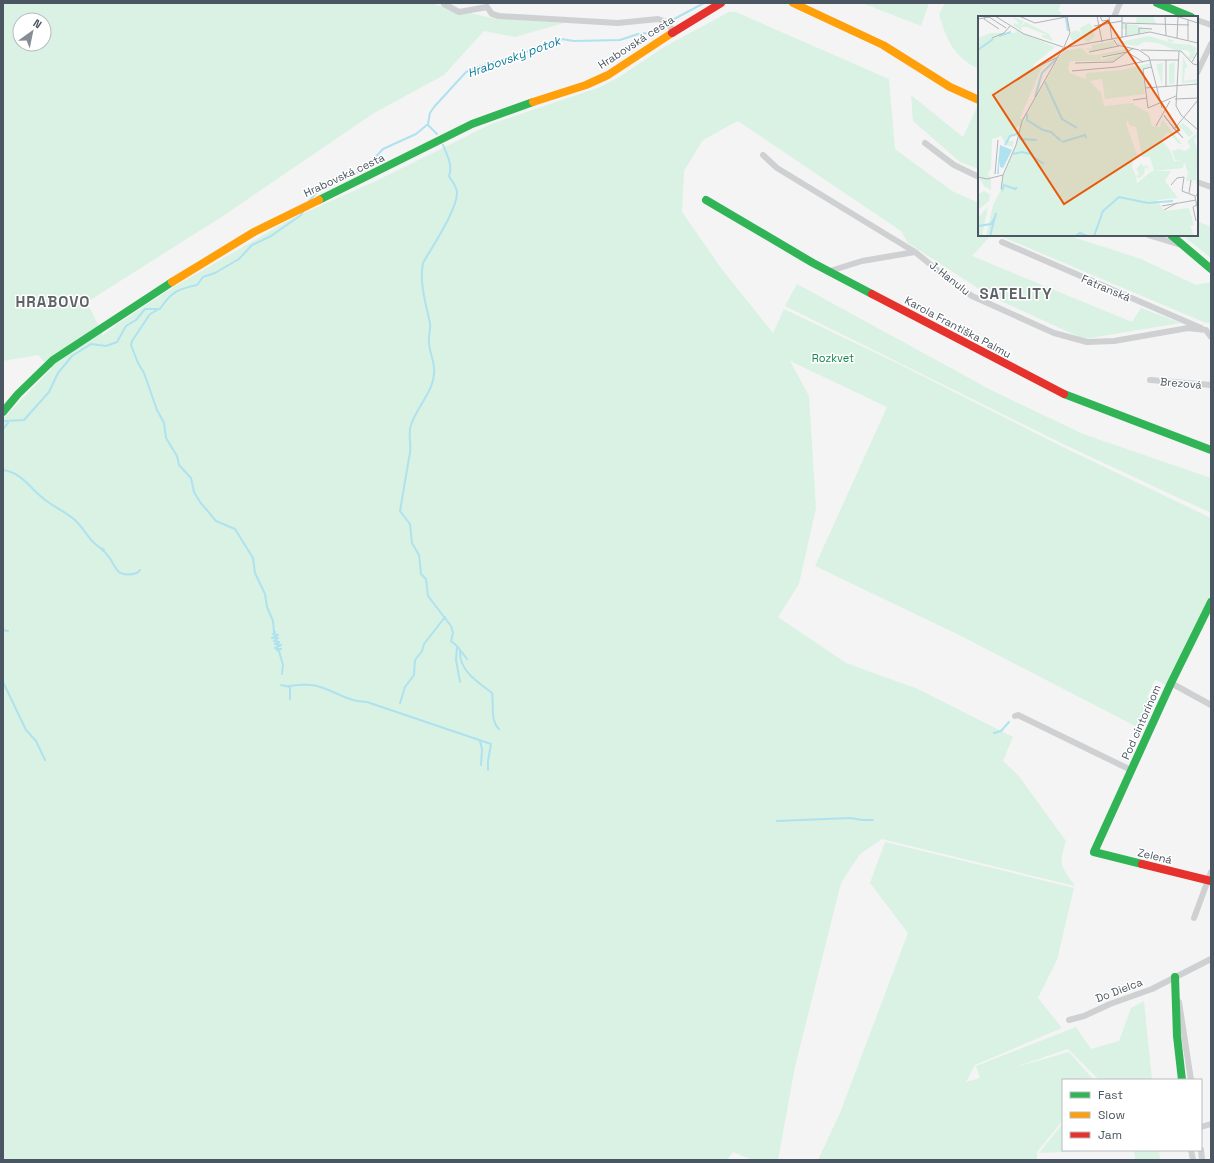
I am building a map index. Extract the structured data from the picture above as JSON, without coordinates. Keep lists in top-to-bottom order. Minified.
{"streets":{"street":["Hrabovská cesta","J. Hanulu","Fatranská","Karola Františka Palmu","Brezová","Pod cintorínom","Zelená","Do Dielca"]},"crossings":[["J. Hanulu","Fatranská"],["Pod cintorínom","Zelená"]],"districts":["SATELITY","HRABOVO"],"water":["Hrabovský potok"],"parks":["Rozkvet"],"legend":["Fast","Slow","Jam"],"north":"top right"}
